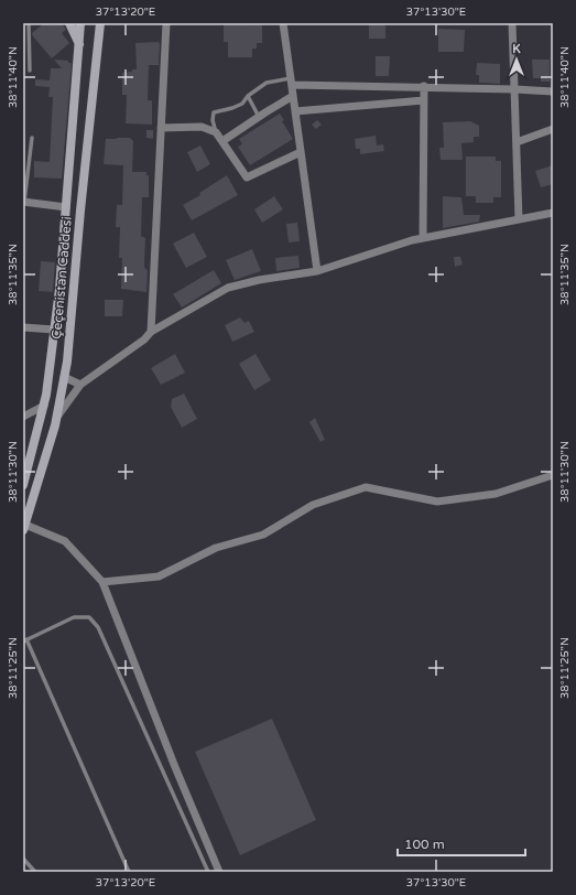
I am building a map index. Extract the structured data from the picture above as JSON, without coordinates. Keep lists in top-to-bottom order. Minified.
{"streets":{"main road":["Çeçenistan Caddesi"]},"scale_bar":"100 m","north":"top","coordinates":["37°13'20\"E","37°13'30\"E","38°11'40\"N","38°11'35\"N","38°11'30\"N","38°11'25\"N"]}
